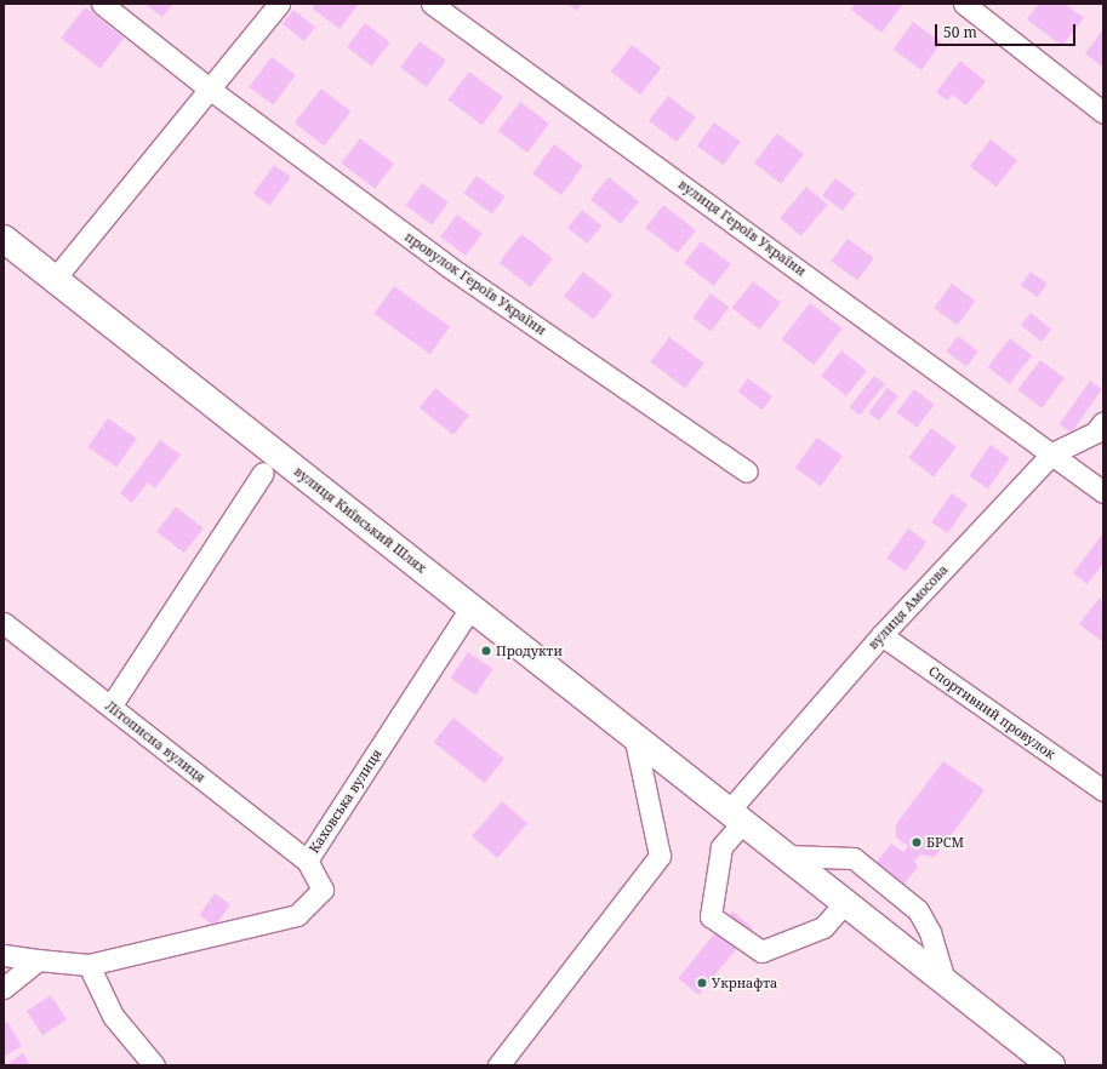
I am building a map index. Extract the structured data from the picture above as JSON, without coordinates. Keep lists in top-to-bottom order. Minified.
{"streets":{"highway":["вулиця Київський Шлях"],"street":["вулиця Героїв України","провулок Героїв України","вулиця Амосова","Спортивний провулок","Літописна вулиця","Каховська вулиця"]},"crossings":[["вулиця Героїв України","вулиця Амосова"],["вулиця Київський Шлях","вулиця Амосова"],["вулиця Київський Шлях","Каховська вулиця"],["вулиця Амосова","Спортивний провулок"],["Літописна вулиця","Каховська вулиця"]],"places":["Продукти","БРСМ","Укрнафта"],"scale_bar":"50 m"}
